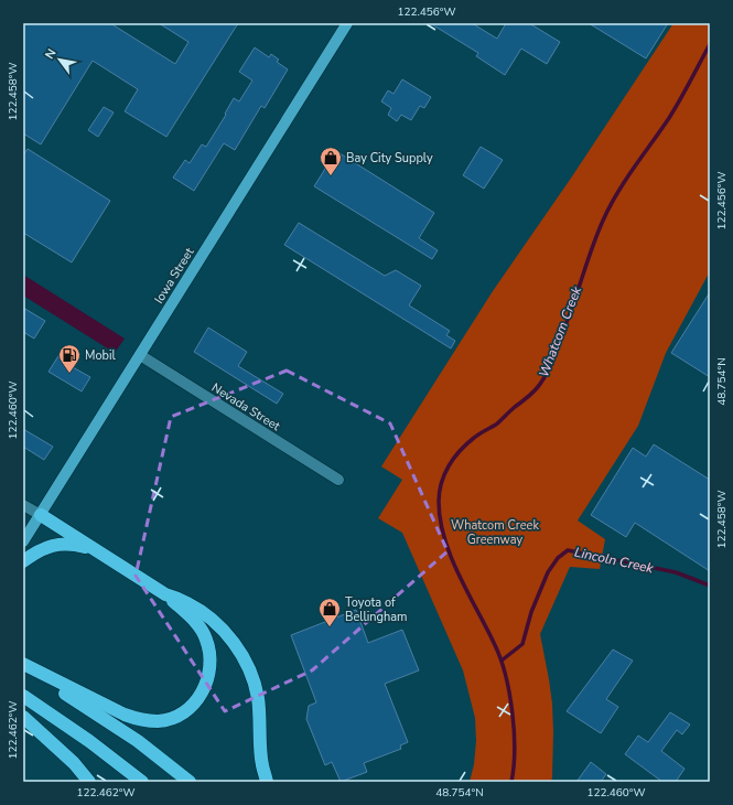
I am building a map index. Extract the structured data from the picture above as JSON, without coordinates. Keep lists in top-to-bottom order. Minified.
{"streets":{"main road":["Iowa Street"],"street":["Nevada Street"]},"crossings":[["Iowa Street","Nevada Street"]],"water":["Whatcom Creek","Lincoln Creek"],"parks":["Whatcom Creek Greenway"],"places":{"shop":["Bay City Supply","Toyota of Bellingham"],"fuel station":["Mobil"]},"north":"top left","coordinates":["122.456°W","122.458°W","48.754°N","122.460°W","122.462°W"]}
